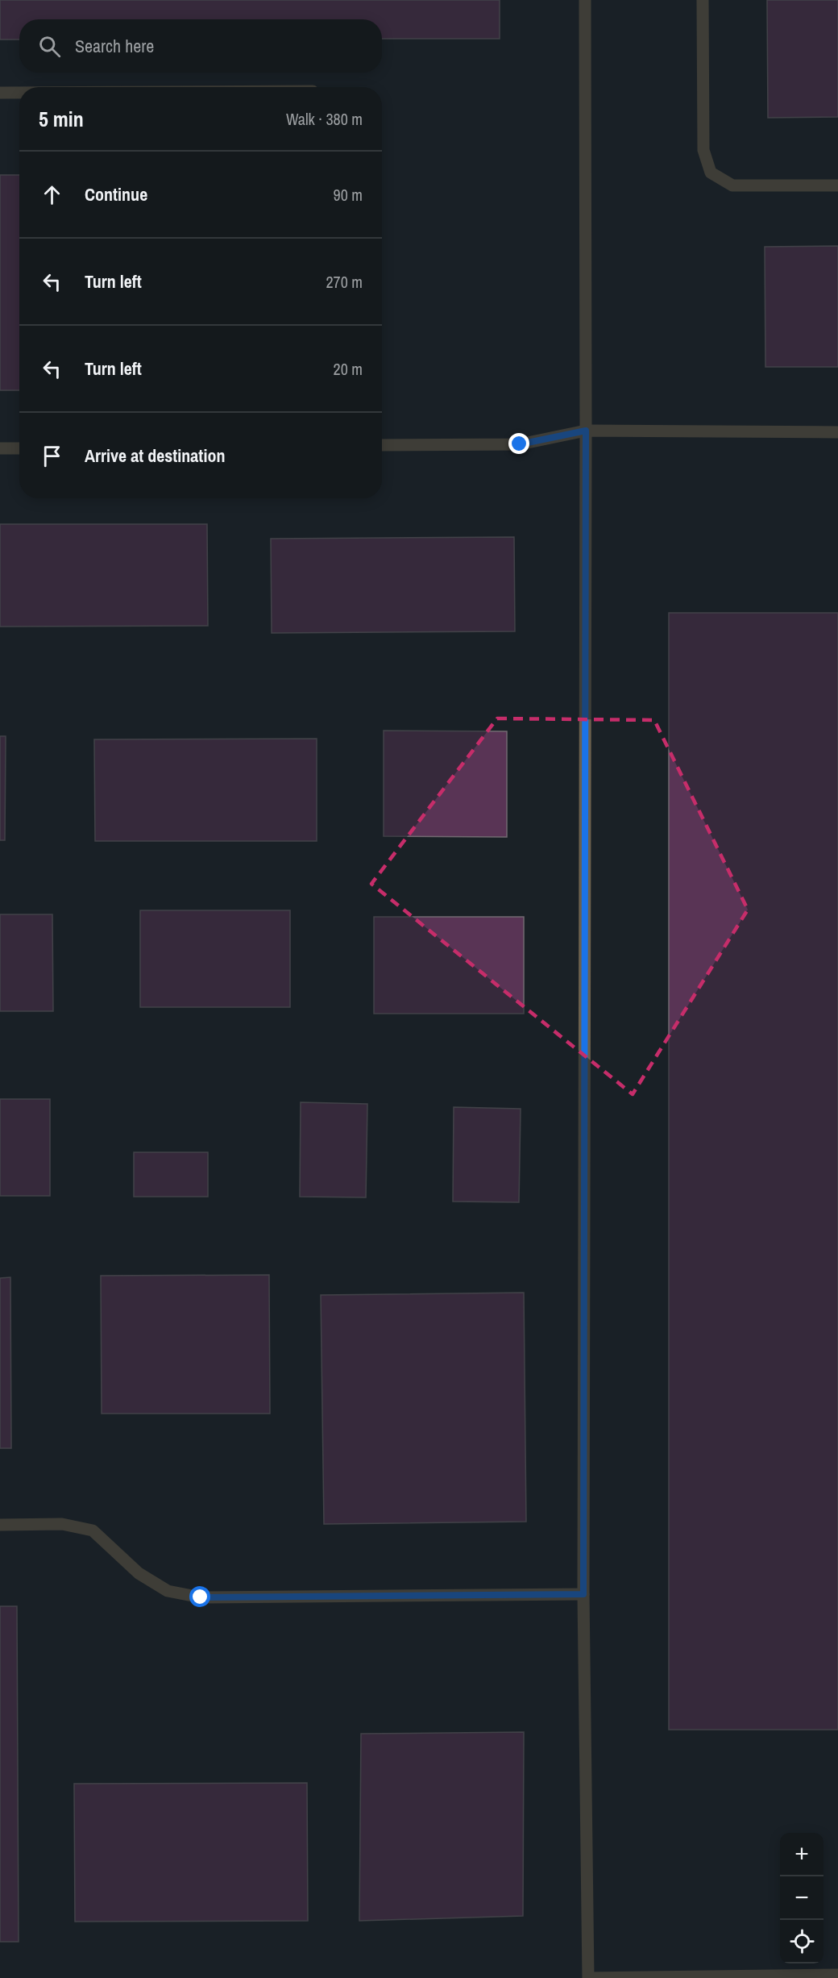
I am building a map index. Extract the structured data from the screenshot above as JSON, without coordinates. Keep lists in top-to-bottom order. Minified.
{"page":{"search":"Search here","heading":["5 min","Walk · 380 m"],"list":[["Continue","90 m"],["Turn left","270 m"],["Turn left","20 m"],"Arrive at destination"],"map_buttons":["+","−"]}}
